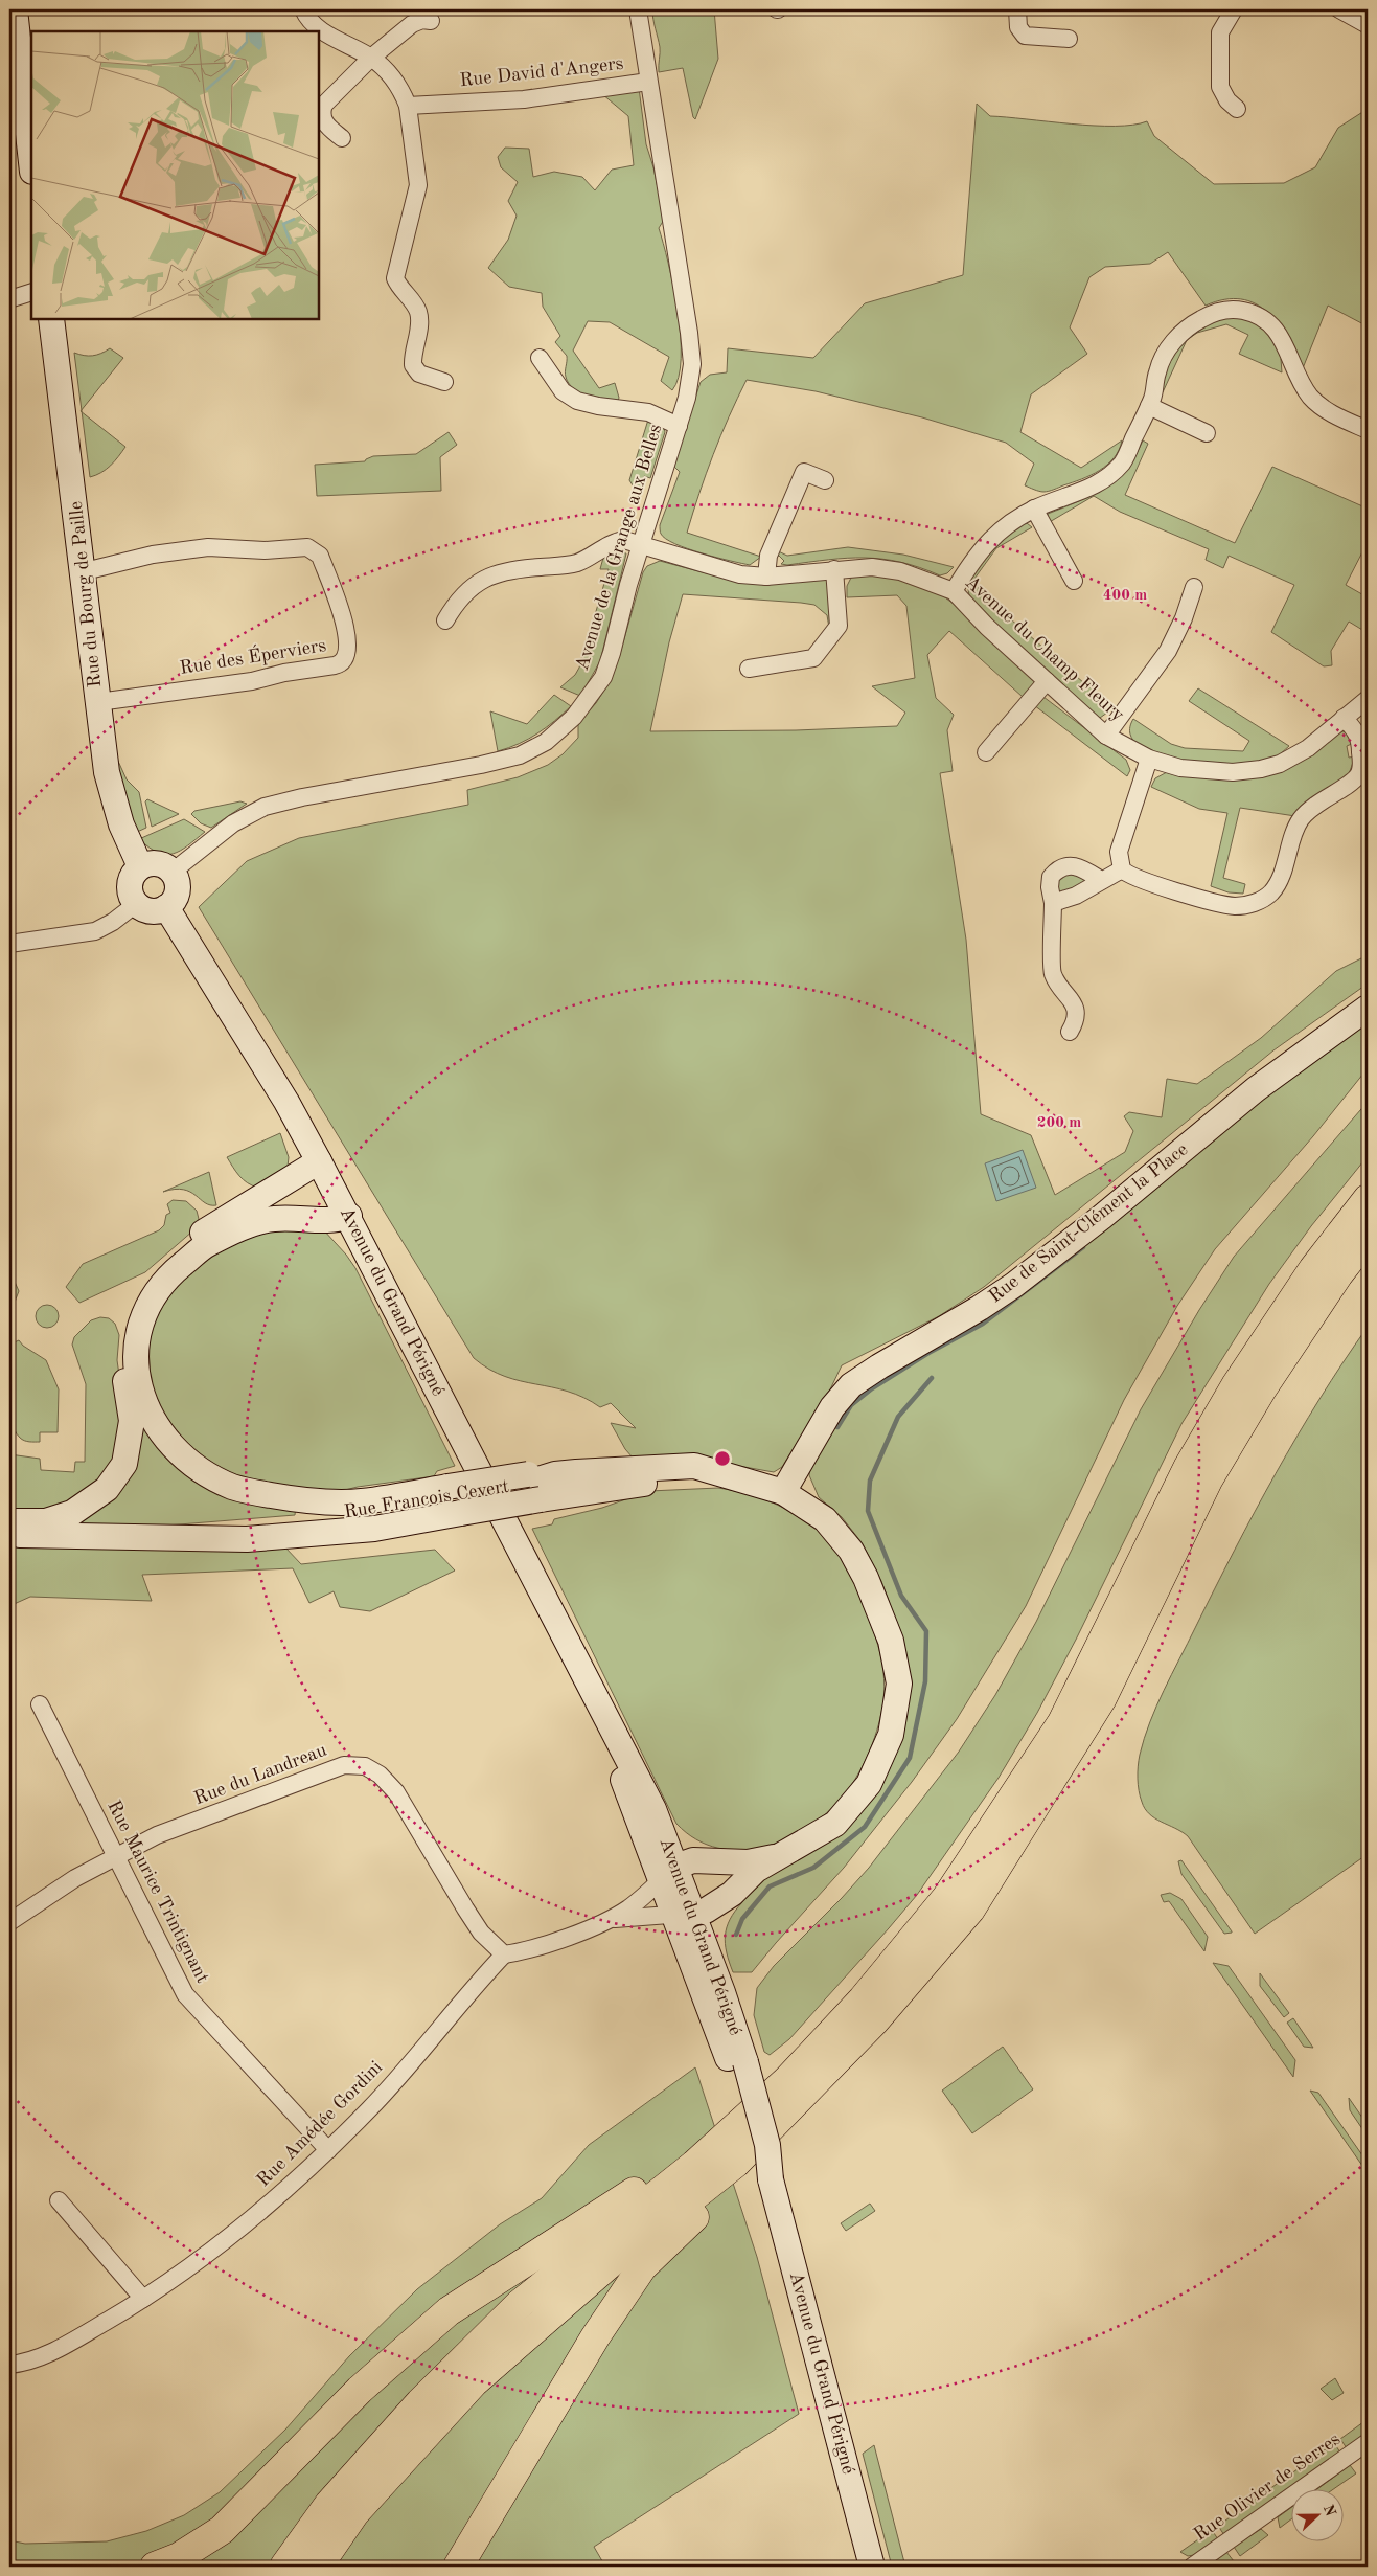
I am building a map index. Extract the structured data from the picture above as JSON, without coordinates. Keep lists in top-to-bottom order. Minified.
{"streets":{"street":["Rue David d'Angers","Avenue de la Grange aux Belles","Rue du Bourg de Paille","Avenue du Champ Fleury","Rue des Éperviers","Rue de Saint-Clément la Place","Avenue du Grand Périgné","Rue Francois Cevert","Rue du Landreau","Rue Maurice Trintignant","Rue Amédée Gordini","Rue Olivier de Serres"]},"crossings":[["Rue David d'Angers","Avenue de la Grange aux Belles"],["Avenue de la Grange aux Belles","Rue du Bourg de Paille"],["Avenue de la Grange aux Belles","Avenue du Champ Fleury"],["Avenue de la Grange aux Belles","Avenue du Grand Périgné"],["Rue du Bourg de Paille","Rue des Éperviers"],["Rue du Bourg de Paille","Avenue du Grand Périgné"],["Rue du Landreau","Rue Maurice Trintignant"],["Rue du Landreau","Rue Amédée Gordini"],["Rue Maurice Trintignant","Rue Amédée Gordini"]],"north":"right","rings":["400 m","200 m"]}
